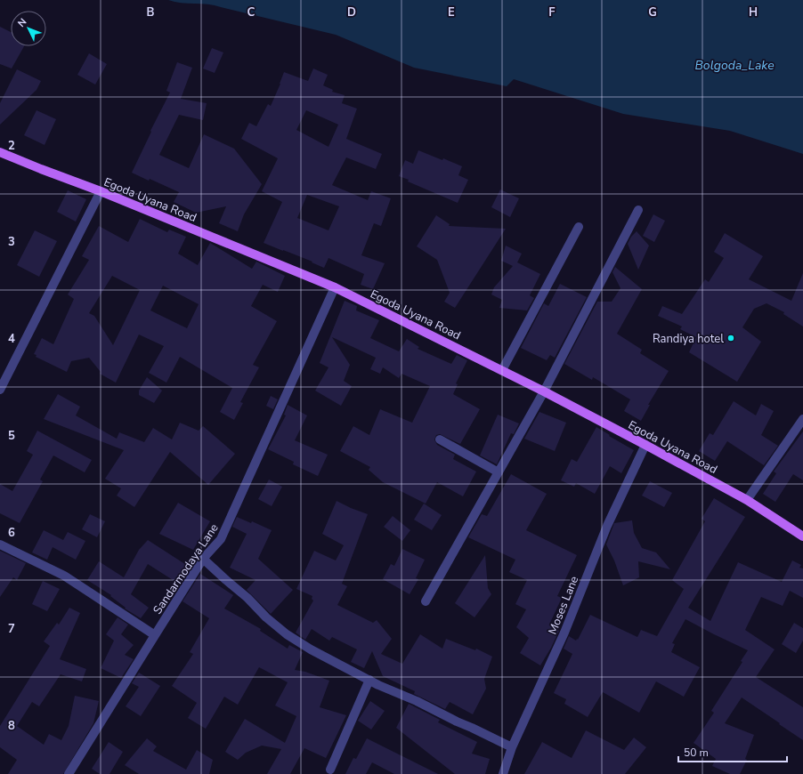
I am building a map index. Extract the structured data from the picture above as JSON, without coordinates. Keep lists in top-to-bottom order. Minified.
{"streets":{"main road":["Egoda Uyana Road"],"street":["Sandarmodaya Lane","Moses Lane"]},"crossings":[["Egoda Uyana Road","Sandarmodaya Lane"],["Egoda Uyana Road","Moses Lane"]],"water":["Bolgoda_Lake"],"places":["Randiya hotel"],"scale_bar":"50 m","north":"top left","grid":{"columns":["B","C","D","E","F","G","H"],"rows":["2","3","4","5","6","7","8"]}}
